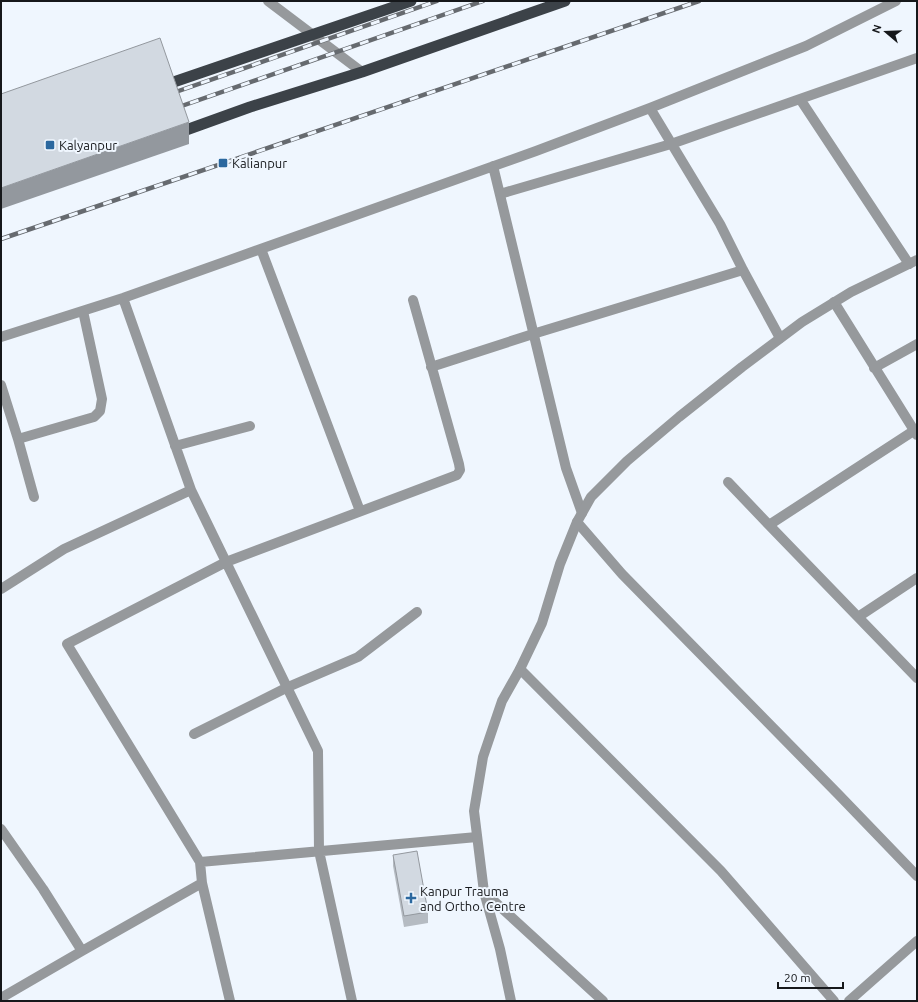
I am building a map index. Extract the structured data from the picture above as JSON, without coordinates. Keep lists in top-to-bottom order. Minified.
{"places":{"transit":["Kalyanpur","Kalianpur"],"health":["Kanpur Trauma and Ortho. Centre"]},"scale_bar":"20 m","north":"left"}
